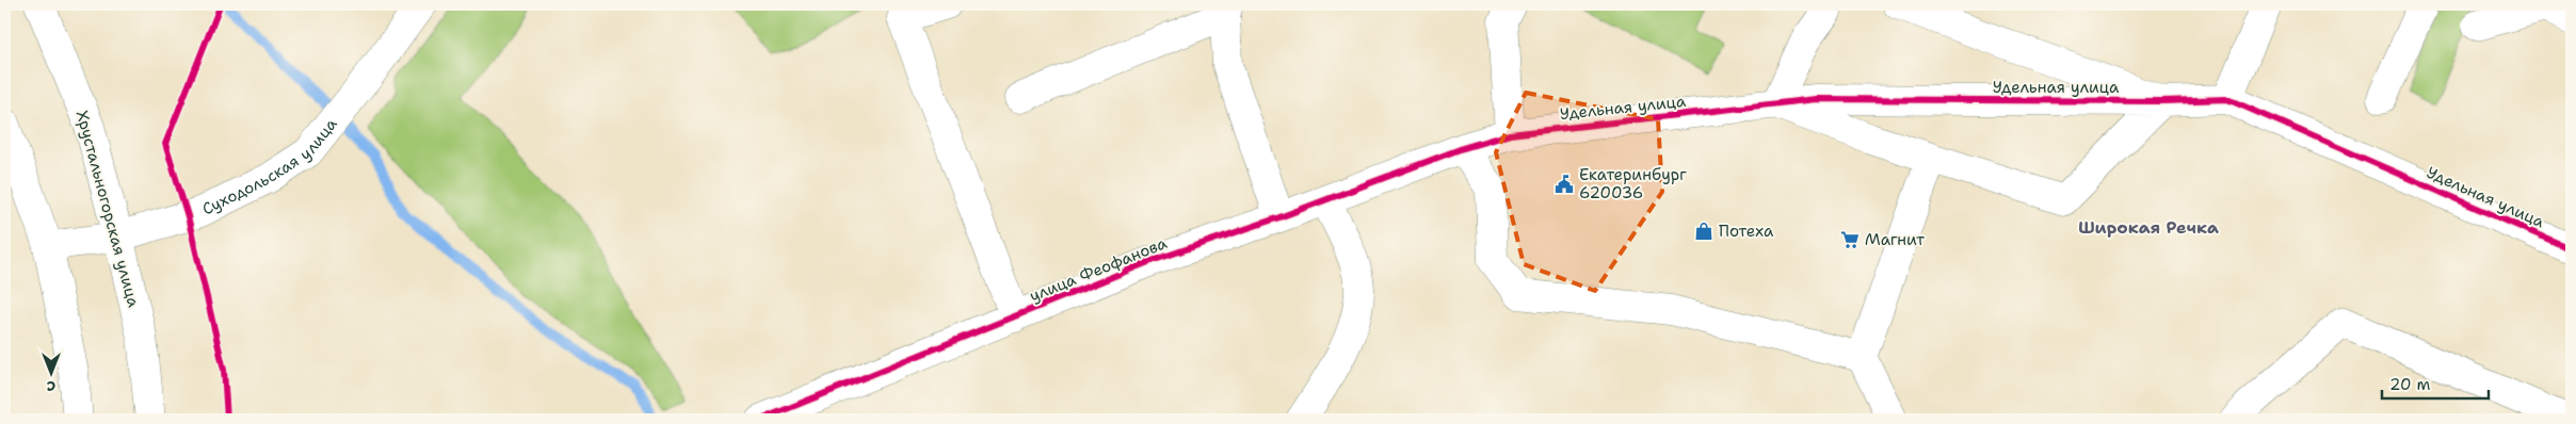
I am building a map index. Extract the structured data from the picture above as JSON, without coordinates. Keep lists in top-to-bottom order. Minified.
{"streets":{"street":["Удельная улица","Суходольская улица","Хрустальногорская улица","улица Феофанова"]},"crossings":[["Удельная улица","улица Феофанова"],["Суходольская улица","Хрустальногорская улица"]],"districts":["Широкая Речка"],"places":{"public building":["Екатеринбург 620036"],"shop":["Потеха"],"supermarket":["Магнит"]},"scale_bar":"20 m","north":"bottom"}
